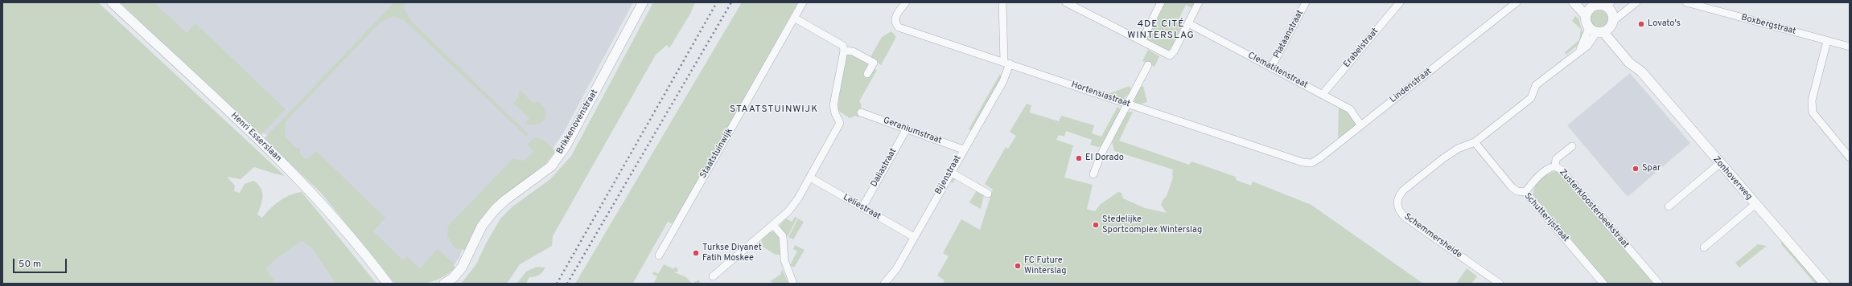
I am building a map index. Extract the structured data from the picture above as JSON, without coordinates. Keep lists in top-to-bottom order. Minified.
{"streets":{"street":["Boxbergstraat","Plataanstraat","Erabelstraat","Clematitenstraat","Lindenstraat","Hortensiastraat","Brikkenovenstraat","Geraniumstraat","Henri Esserslaan","Staatstuinwijk","Daliastraat","Bijenstraat","Zonhoverweg","Leliestraat","Zusterkloosterbeekstraat","Schutterijstraat","Schemmersheide"]},"crossings":[["Plataanstraat","Clematitenstraat"],["Erabelstraat","Clematitenstraat"],["Clematitenstraat","Lindenstraat"],["Lindenstraat","Hortensiastraat"],["Hortensiastraat","Bijenstraat"],["Geraniumstraat","Daliastraat"],["Geraniumstraat","Bijenstraat"],["Daliastraat","Leliestraat"],["Bijenstraat","Leliestraat"],["Zonhoverweg","Schemmersheide"],["Zusterkloosterbeekstraat","Schutterijstraat"],["Schutterijstraat","Schemmersheide"]],"districts":["4DE CITÉ WINTERSLAG","STAATSTUINWIJK"],"places":["Lovato's","El Dorado","Spar","Stedelijke Sportcomplex Winterslag","Turkse Diyanet Fatih Moskee","FC Future Winterslag"],"scale_bar":"50 m"}
